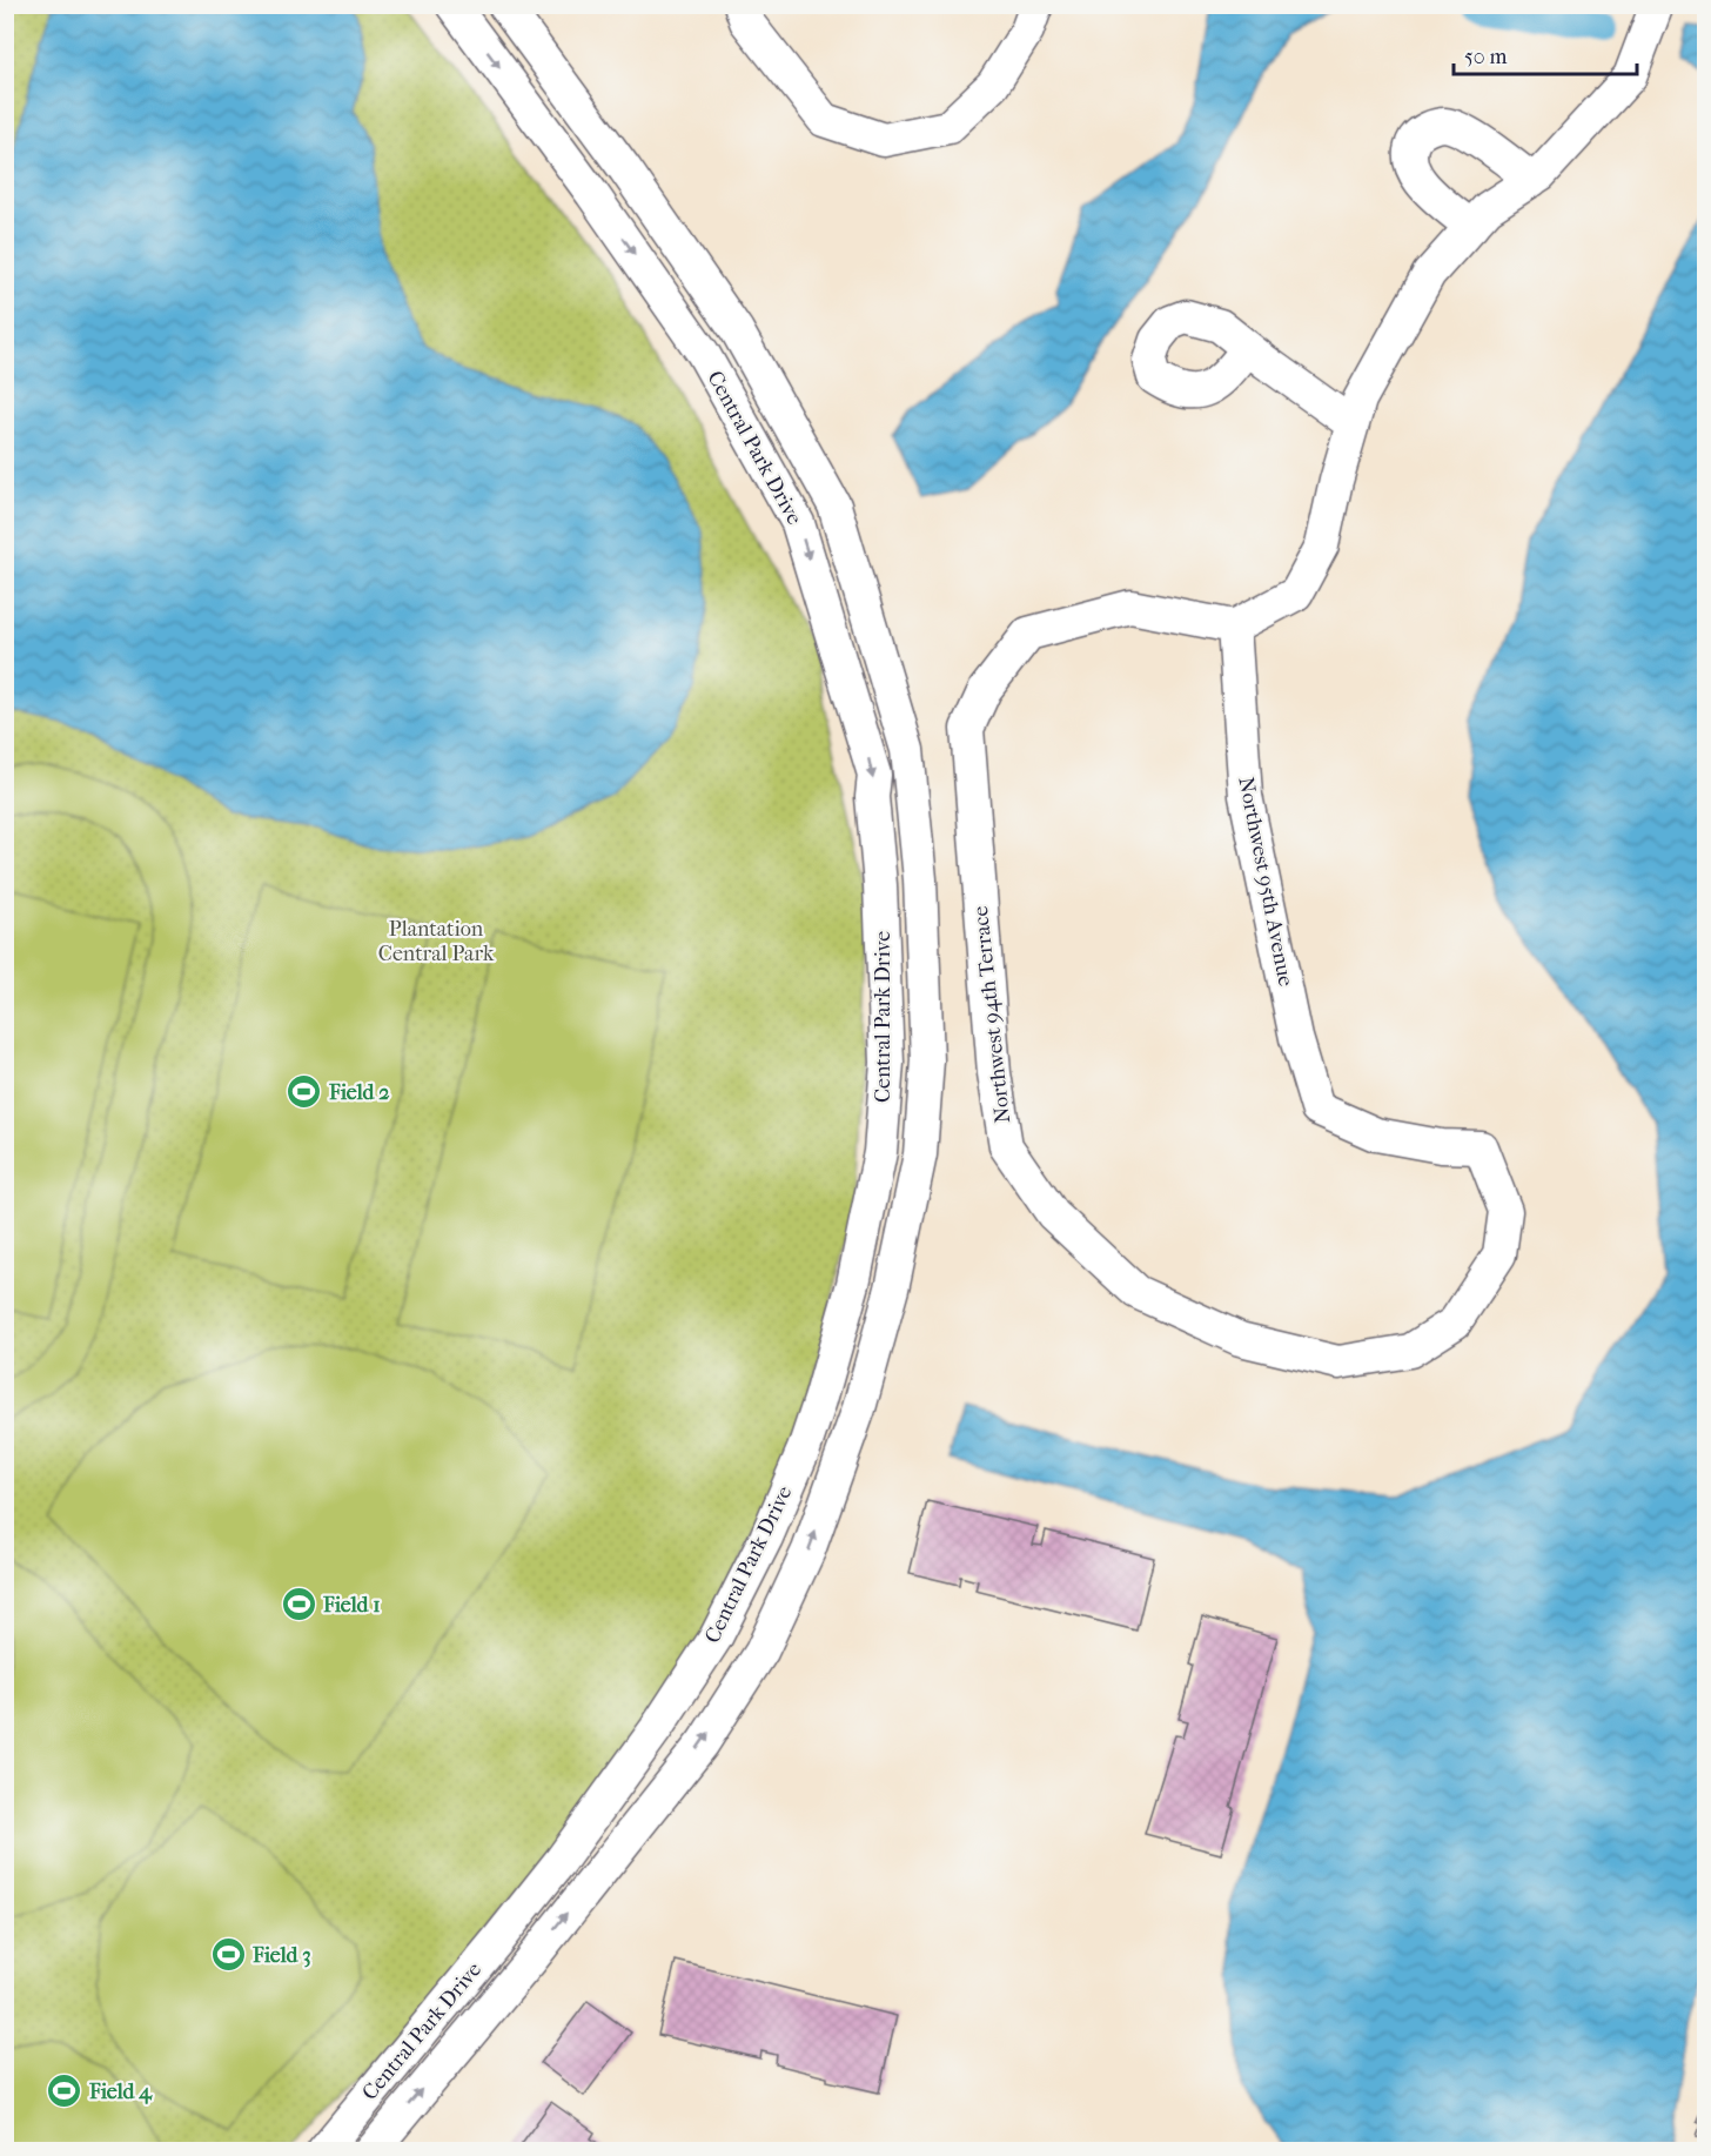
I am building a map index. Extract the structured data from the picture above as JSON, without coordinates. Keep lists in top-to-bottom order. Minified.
{"streets":{"street":["Central Park Drive","Northwest 95th Avenue","Northwest 94th Terrace"]},"crossings":[["Northwest 95th Avenue","Northwest 94th Terrace"]],"parks":["Plantation Central Park"],"places":{"sports":["Field 2","Field 1","Field 3","Field 4"]},"scale_bar":"50 m"}
